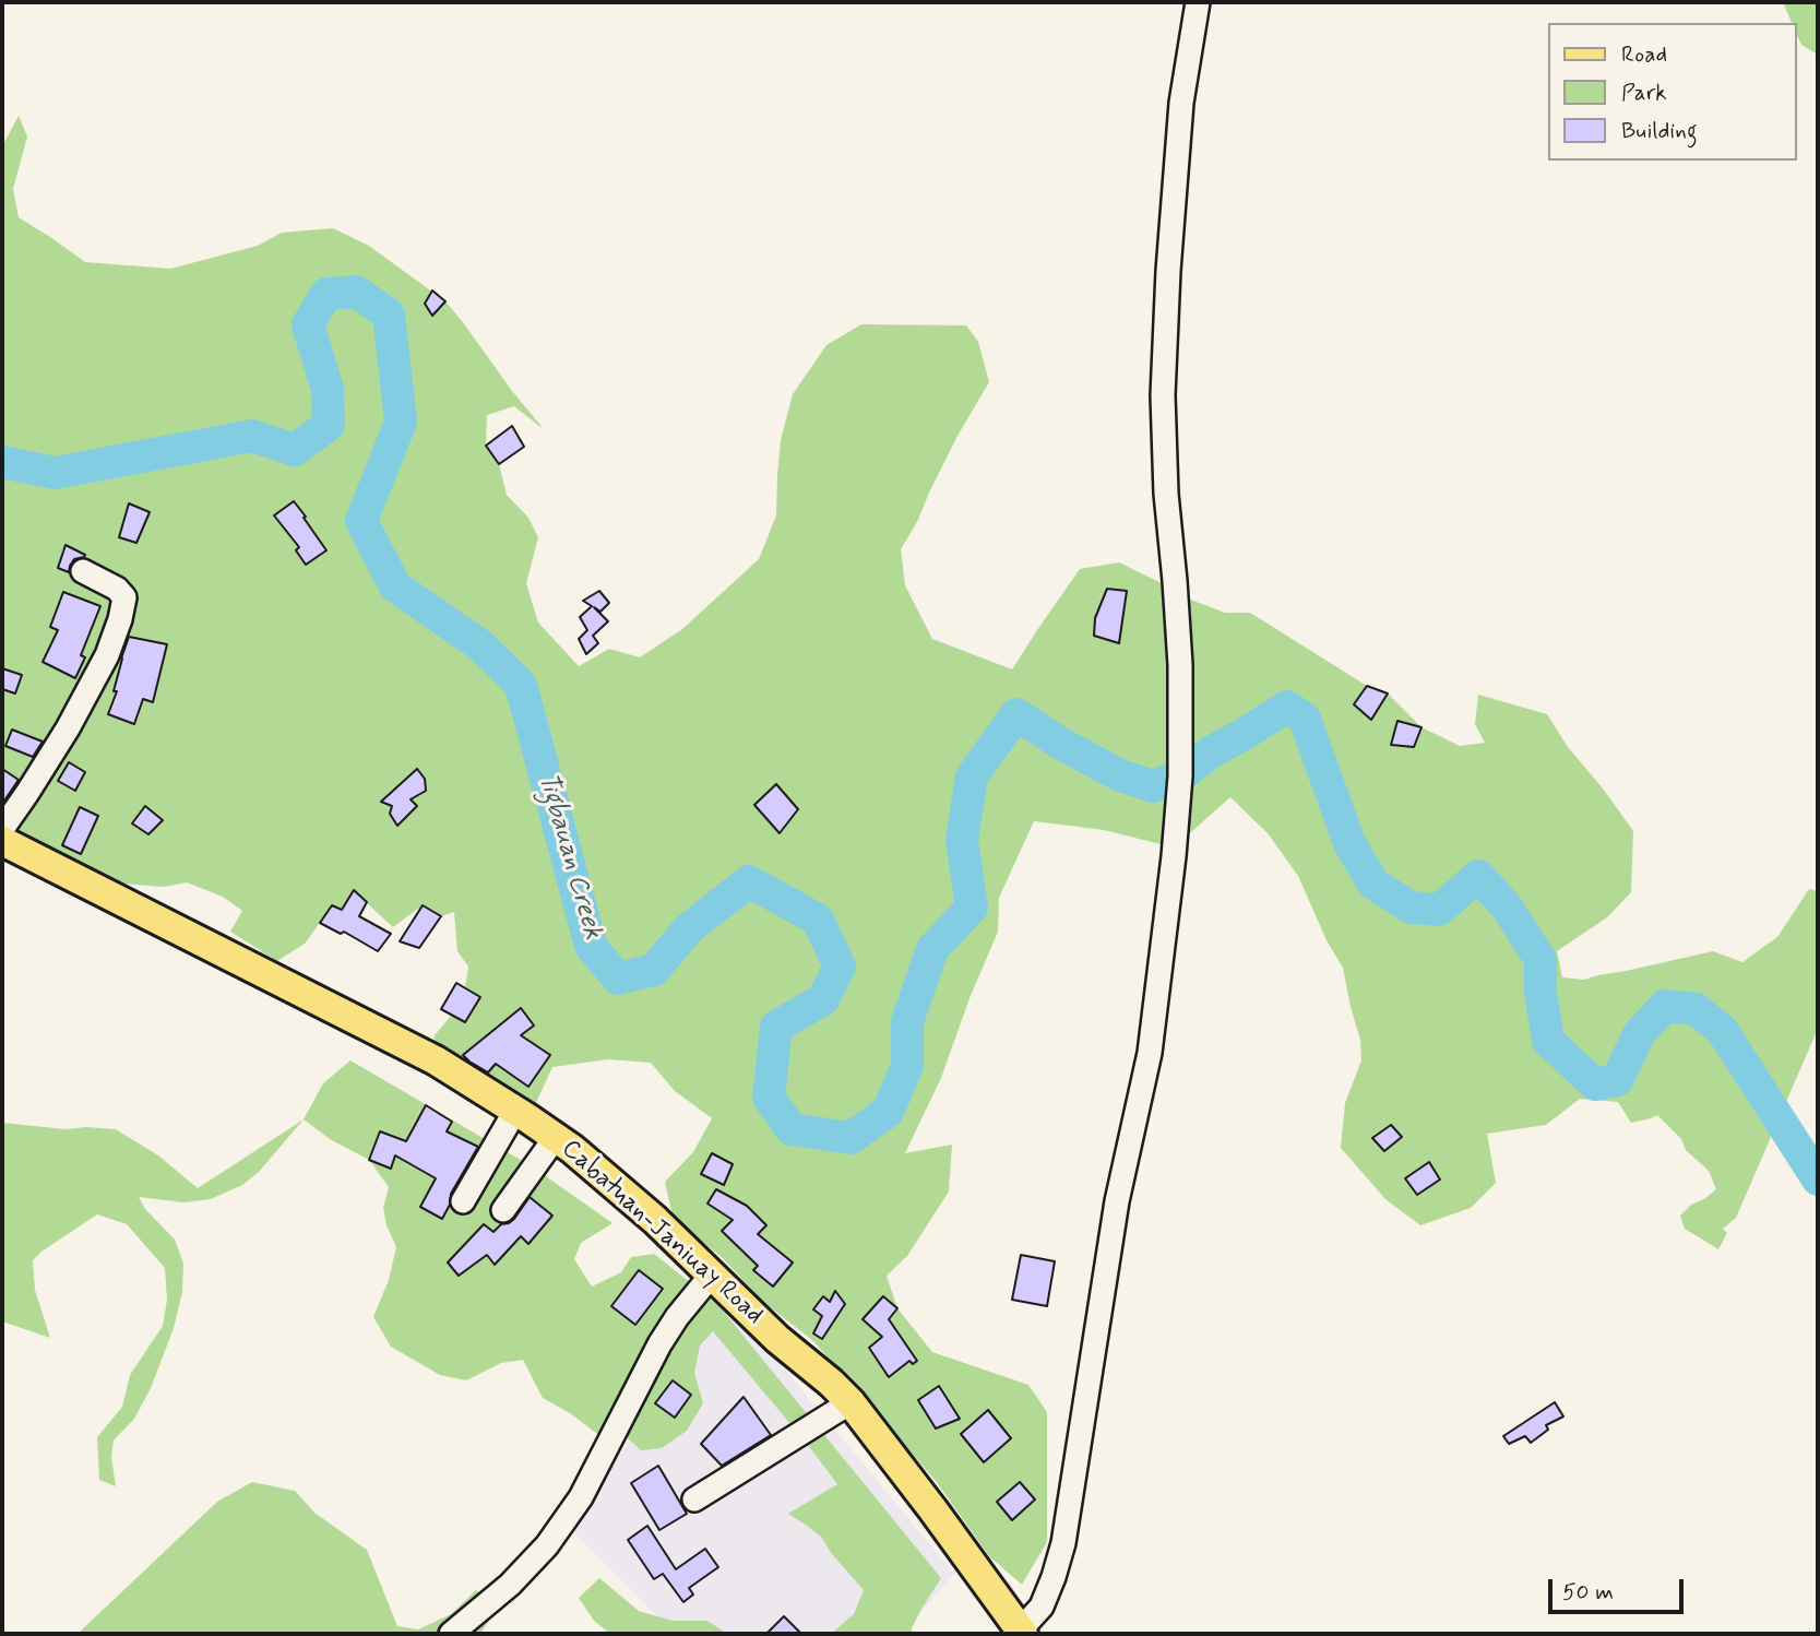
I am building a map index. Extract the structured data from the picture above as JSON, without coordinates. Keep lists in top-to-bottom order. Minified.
{"streets":{"main road":["Cabatuan-Janiuay Road"]},"water":["Tigbauan Creek"],"legend":["Road","Park","Building"],"scale_bar":"50 m"}
